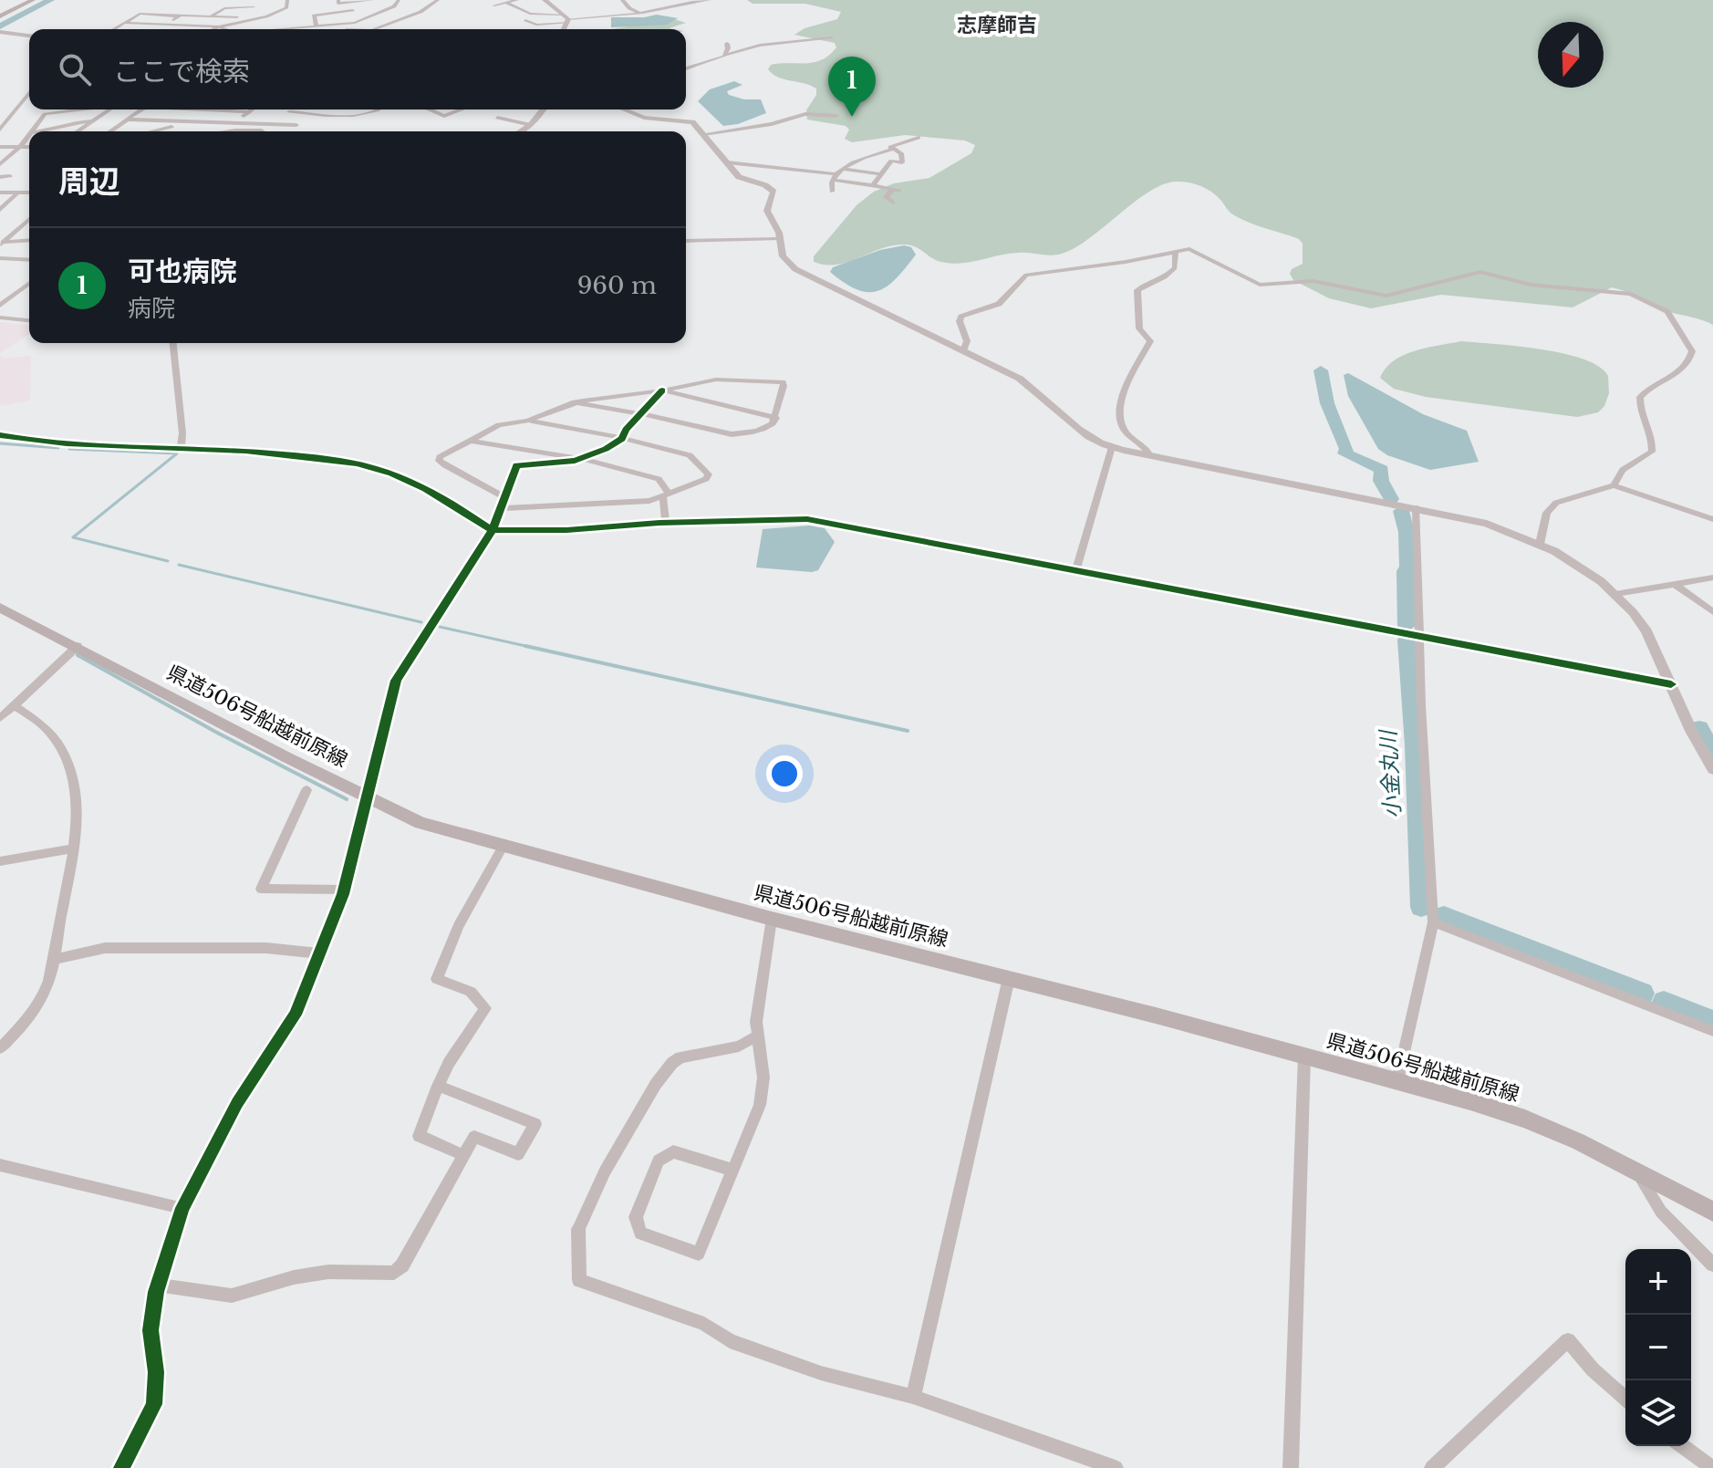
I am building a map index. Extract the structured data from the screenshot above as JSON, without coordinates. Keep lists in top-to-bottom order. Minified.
{"streets":{"main road":["県道506号船越前原線"]},"districts":["志摩師吉"],"water":["小金丸川"],"north":"bottom","page":{"search":"ここで検索","pins":"1","heading":"周辺","list":[{"mark":"1","name":"可也病院","note":"病院","value":"960 m"}],"map_buttons":["+","−"]}}
